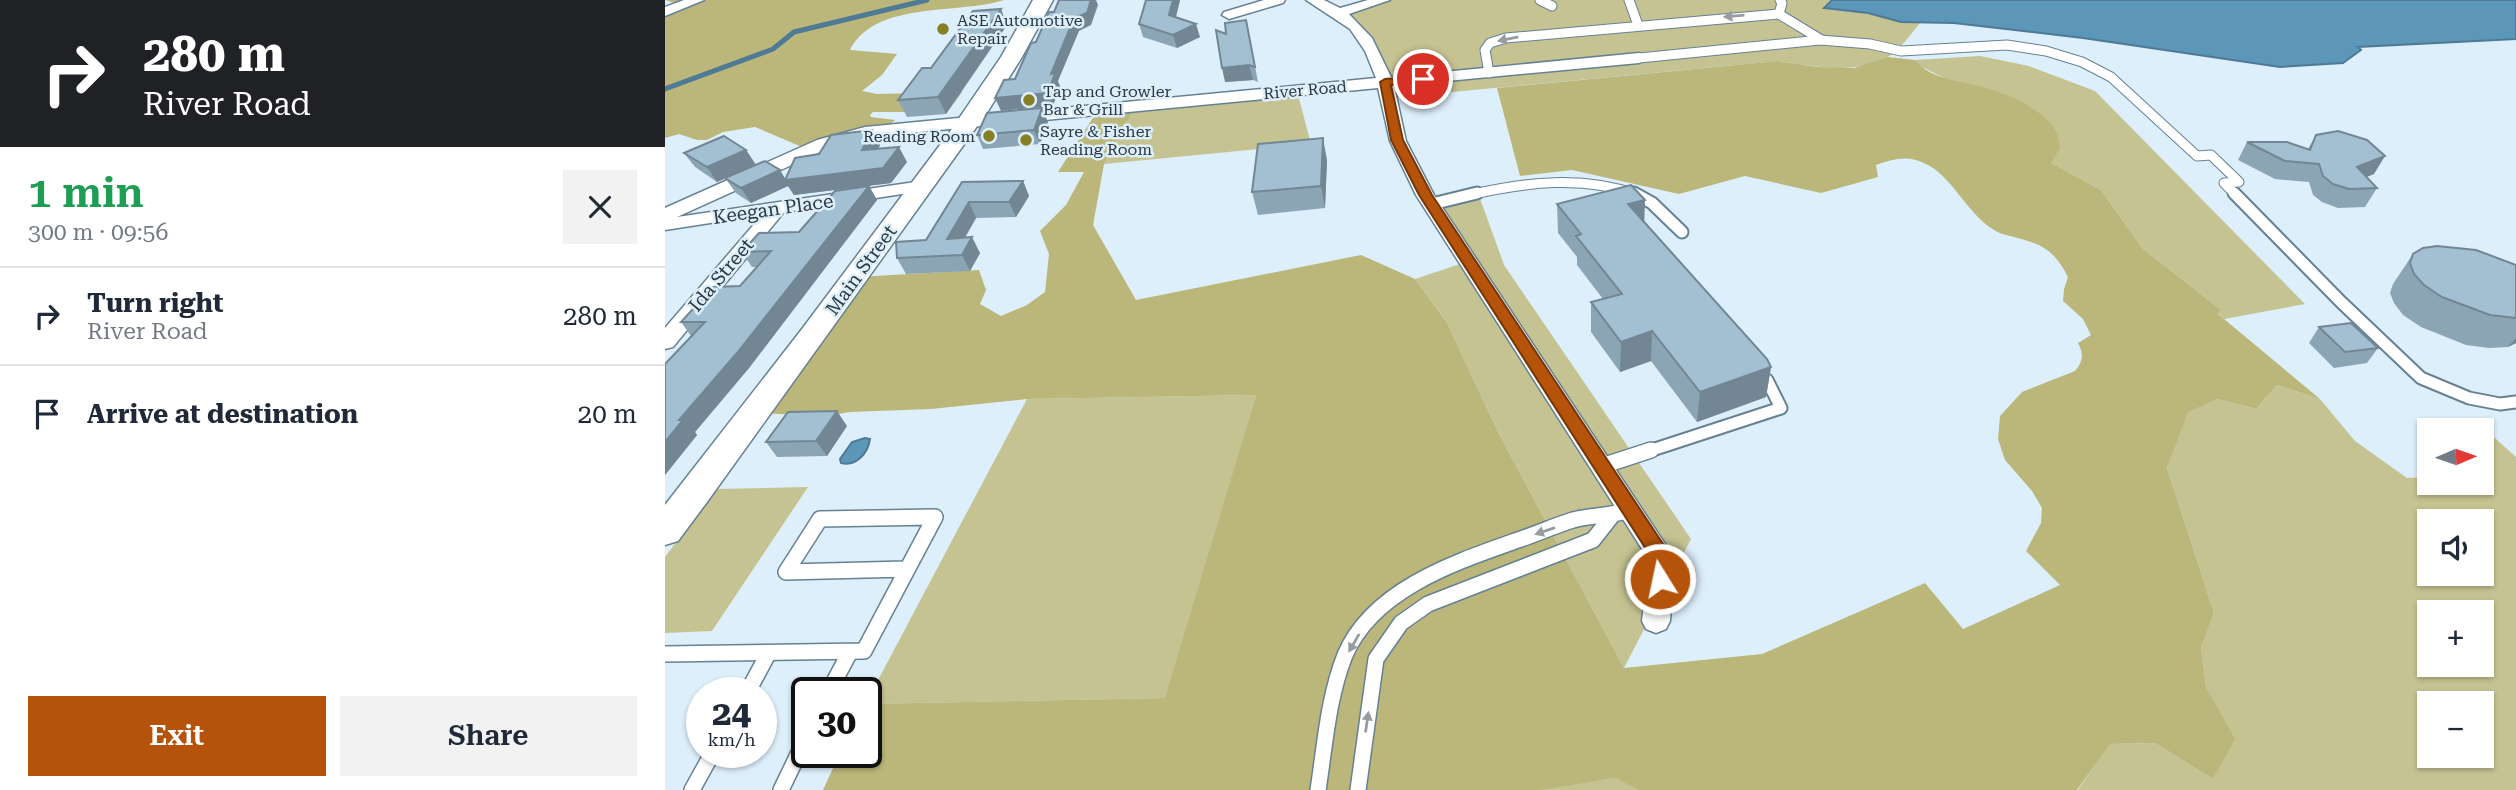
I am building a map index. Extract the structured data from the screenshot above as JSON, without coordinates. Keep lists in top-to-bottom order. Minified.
{"streets":{"main road":["Main Street"],"street":["River Road","Keegan Place","Ida Street"]},"crossings":[["River Road","Main Street"],["Keegan Place","Main Street"],["Keegan Place","Ida Street"]],"places":["ASE Automotive Repair","Tap and Growler Bar & Grill","Reading Room","Sayre & Fisher Reading Room"],"north":"right","page":{"turn":["280 m","River Road"],"heading":["1 min","300 m · 09:56"],"list":[{"name":"Turn right","note":"River Road","value":"280 m"},{"name":"Arrive at destination","value":"20 m"}],"map_buttons":["+","−"],"speed":"24 km/h","limit":"30","buttons":["Exit","Share"]}}
